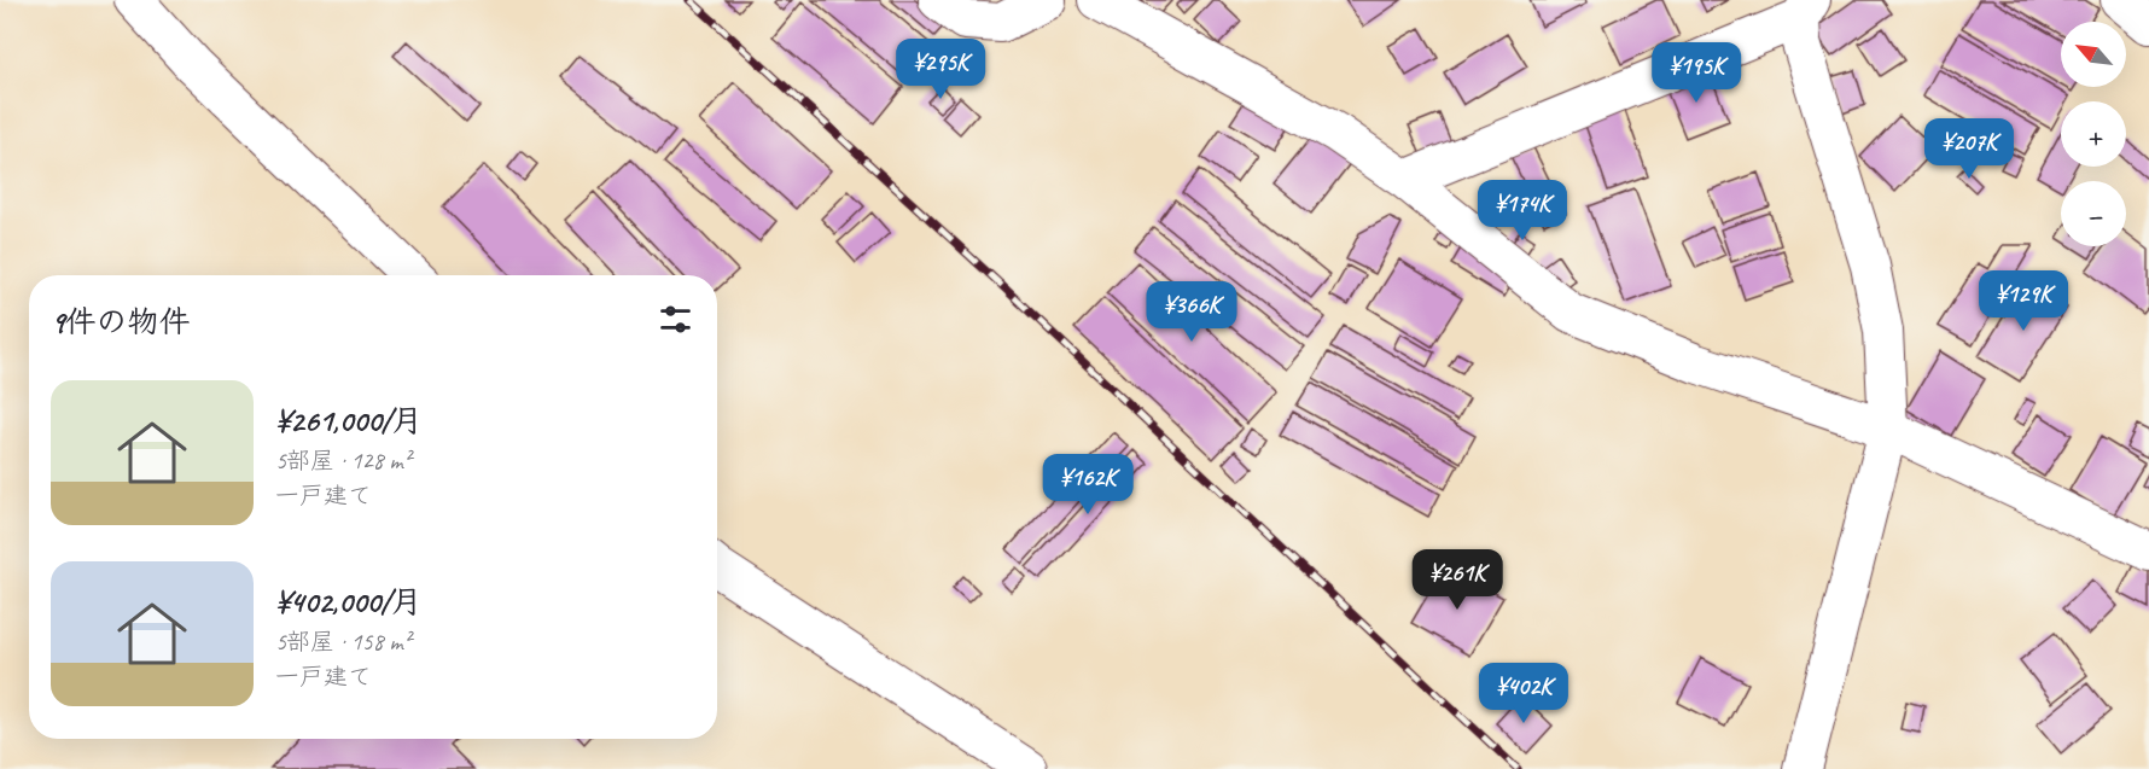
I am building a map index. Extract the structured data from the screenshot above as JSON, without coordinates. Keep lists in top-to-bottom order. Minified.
{"north":"top left","page":{"map_buttons":["+","−"],"price":["¥295K","¥195K","¥207K","¥174K","¥129K","¥366K","¥162K","¥261K","¥402K"],"heading":"9件の物件","list":[{"name":"¥261,000/月","note":"5部屋 · 128 m² · 一戸建て"},{"name":"¥402,000/月","note":"5部屋 · 158 m² · 一戸建て"}]}}
